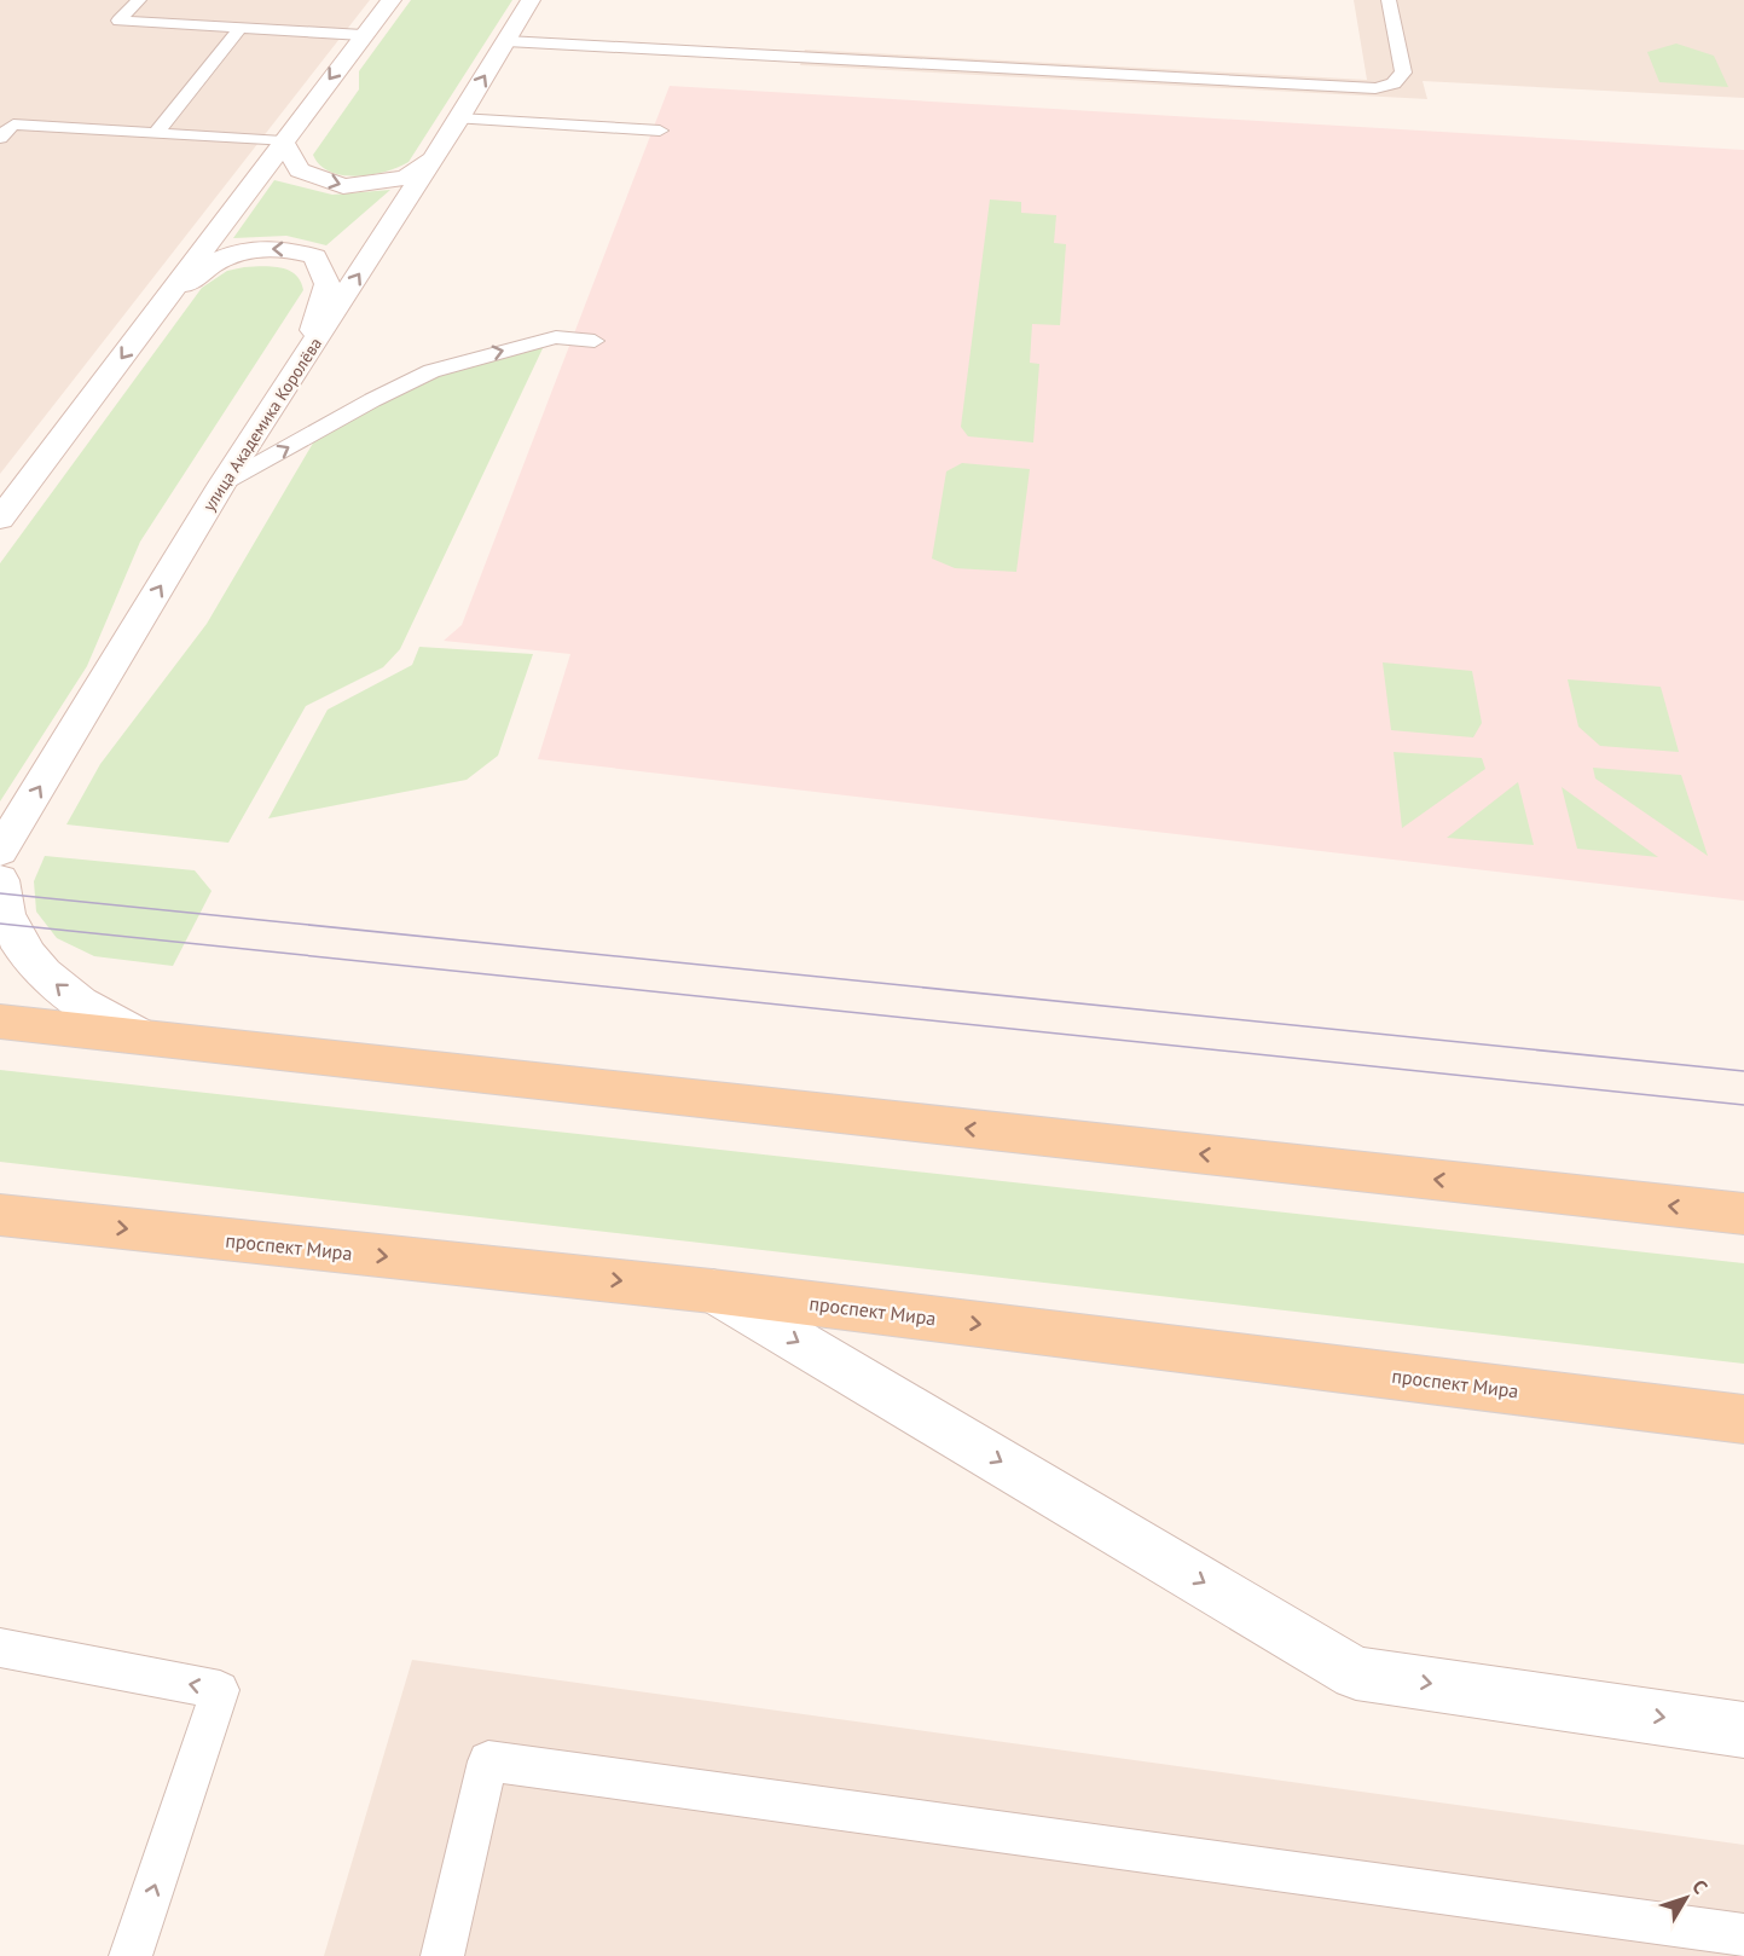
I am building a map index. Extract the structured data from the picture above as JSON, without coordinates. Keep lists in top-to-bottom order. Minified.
{"streets":{"main road":["проспект Мира"],"street":["улица Академика Королёва"]},"north":"top right"}
